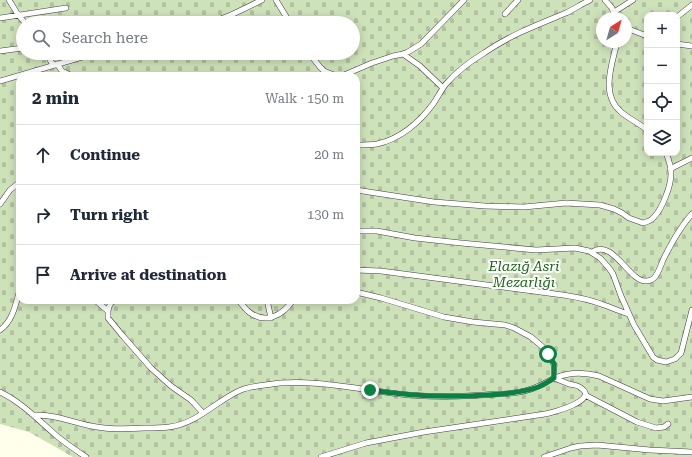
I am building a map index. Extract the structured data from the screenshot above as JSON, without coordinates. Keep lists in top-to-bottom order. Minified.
{"parks":["Elazığ Asri Mezarlığı"],"north":"top right","page":{"map_buttons":["+","−"],"search":"Search here","heading":["2 min","Walk · 150 m"],"list":[["Continue","20 m"],["Turn right","130 m"],"Arrive at destination"]}}
